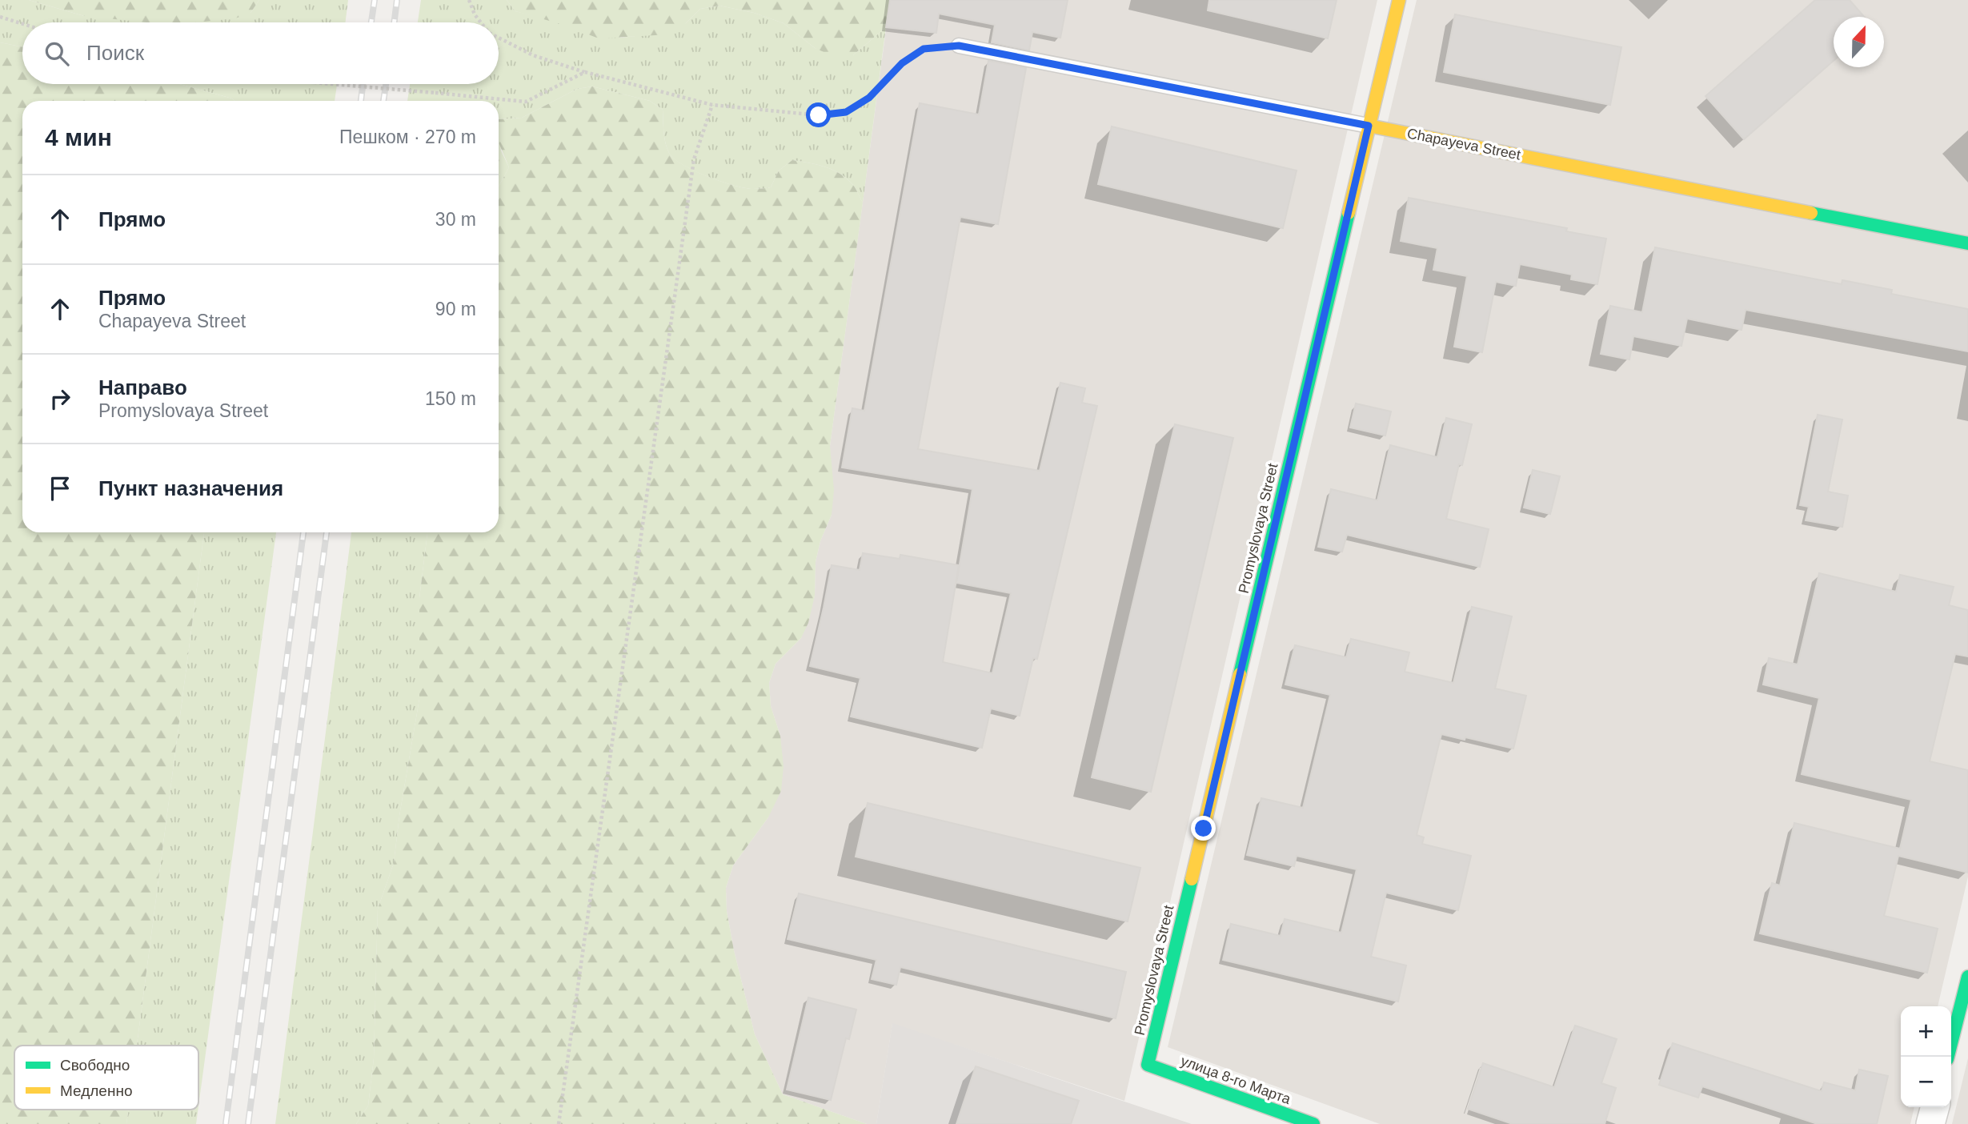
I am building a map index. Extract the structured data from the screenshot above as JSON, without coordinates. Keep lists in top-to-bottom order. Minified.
{"streets":{"street":["Chapayeva Street","Promyslovaya Street","улица 8-го Марта"]},"crossings":[["Chapayeva Street","Promyslovaya Street"],["Promyslovaya Street","улица 8-го Марта"]],"legend":["Свободно","Медленно"],"north":"top","page":{"search":"Поиск","heading":["4 мин","Пешком · 270 m"],"list":[["Прямо","30 m"],["Прямо","Chapayeva Street","90 m"],["Направо","Promyslovaya Street","150 m"],"Пункт назначения"],"map_buttons":["+","−"]}}
